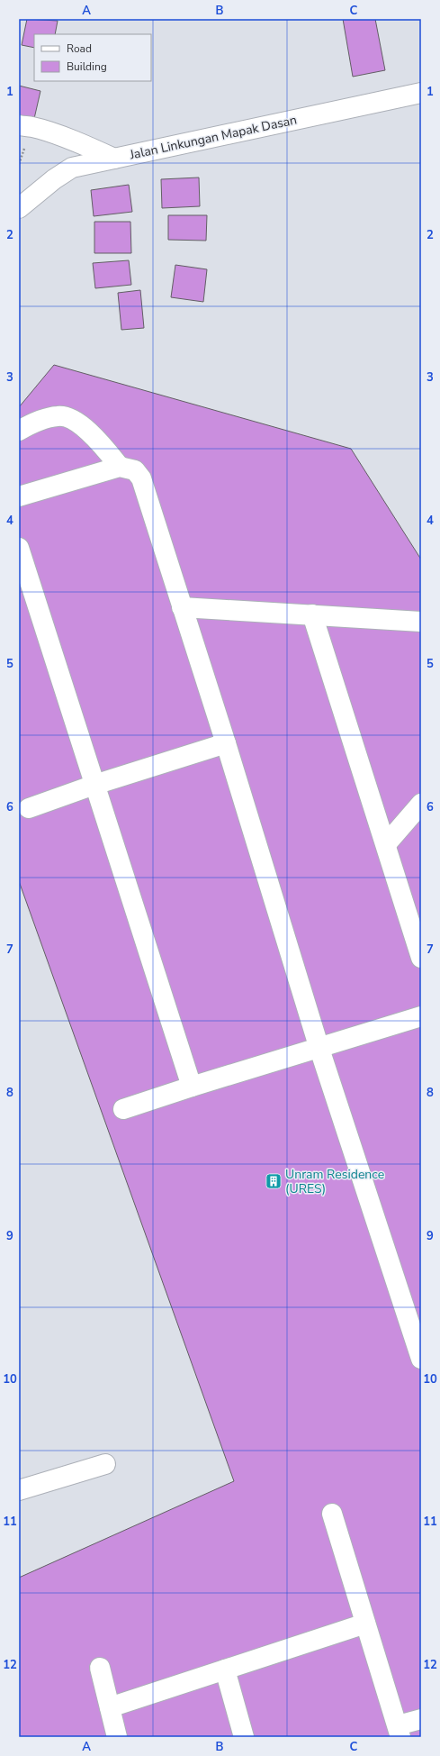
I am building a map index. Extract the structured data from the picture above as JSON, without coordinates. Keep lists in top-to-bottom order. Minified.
{"streets":{"street":["Jalan Linkungan Mapak Dasan"]},"places":{"building":["Unram Residence (URES)"]},"legend":["Road","Building"],"grid":{"columns":["A","B","C"],"rows":["1","2","3","4","5","6","7","8","9","10","11","12"]}}
